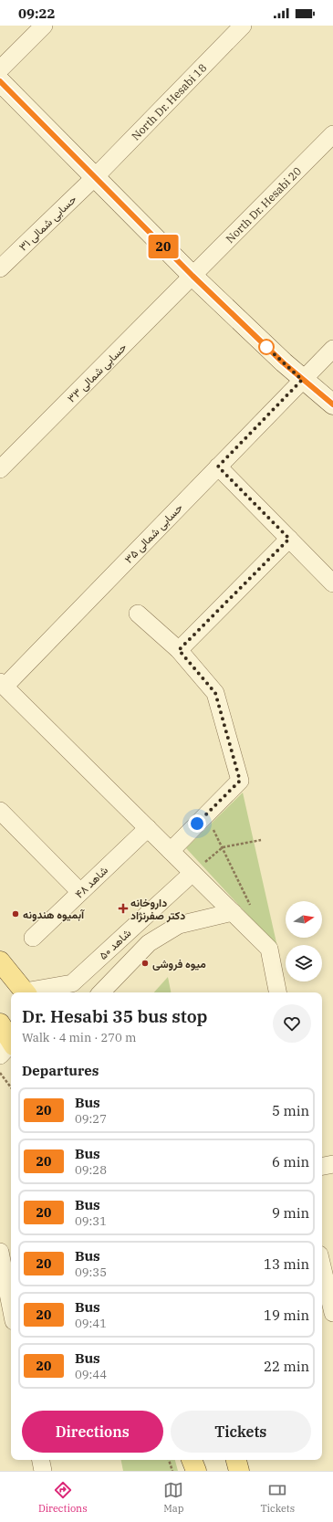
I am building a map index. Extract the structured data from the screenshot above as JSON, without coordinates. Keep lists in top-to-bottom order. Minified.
{"streets":{"street":["North Dr. Hesabi 18","North Dr. Hesabi 20","حسابی شمالی ۳۱","حسابی شمالی ۳۳","حسابی شمالی ۳۵","شاهد ۴۸","شاهد ۵۰"]},"crossings":[["North Dr. Hesabi 18","حسابی شمالی ۳۱"],["North Dr. Hesabi 20","حسابی شمالی ۳۳"]],"places":{"health":["داروخانه دکتر صفرنژاد"],"other":["آبمیوه هندونه","میوه فروشی"]},"lines":["bus line 20"],"north":"right","page":{"status":"09:22","on_map":"20","heading":[["Dr. Hesabi 35 bus stop","Walk · 4 min · 270 m"],"Departures"],"list":[{"mark":"20","name":"Bus","note":"09:27","value":"5 min"},{"mark":"20","name":"Bus","note":"09:28","value":"6 min"},{"mark":"20","name":"Bus","note":"09:31","value":"9 min"},{"mark":"20","name":"Bus","note":"09:35","value":"13 min"},{"mark":"20","name":"Bus","note":"09:41","value":"19 min"},{"mark":"20","name":"Bus","note":"09:44","value":"22 min"}],"buttons":["Directions","Tickets"],"tabs":["Directions","Map","Tickets"]}}
